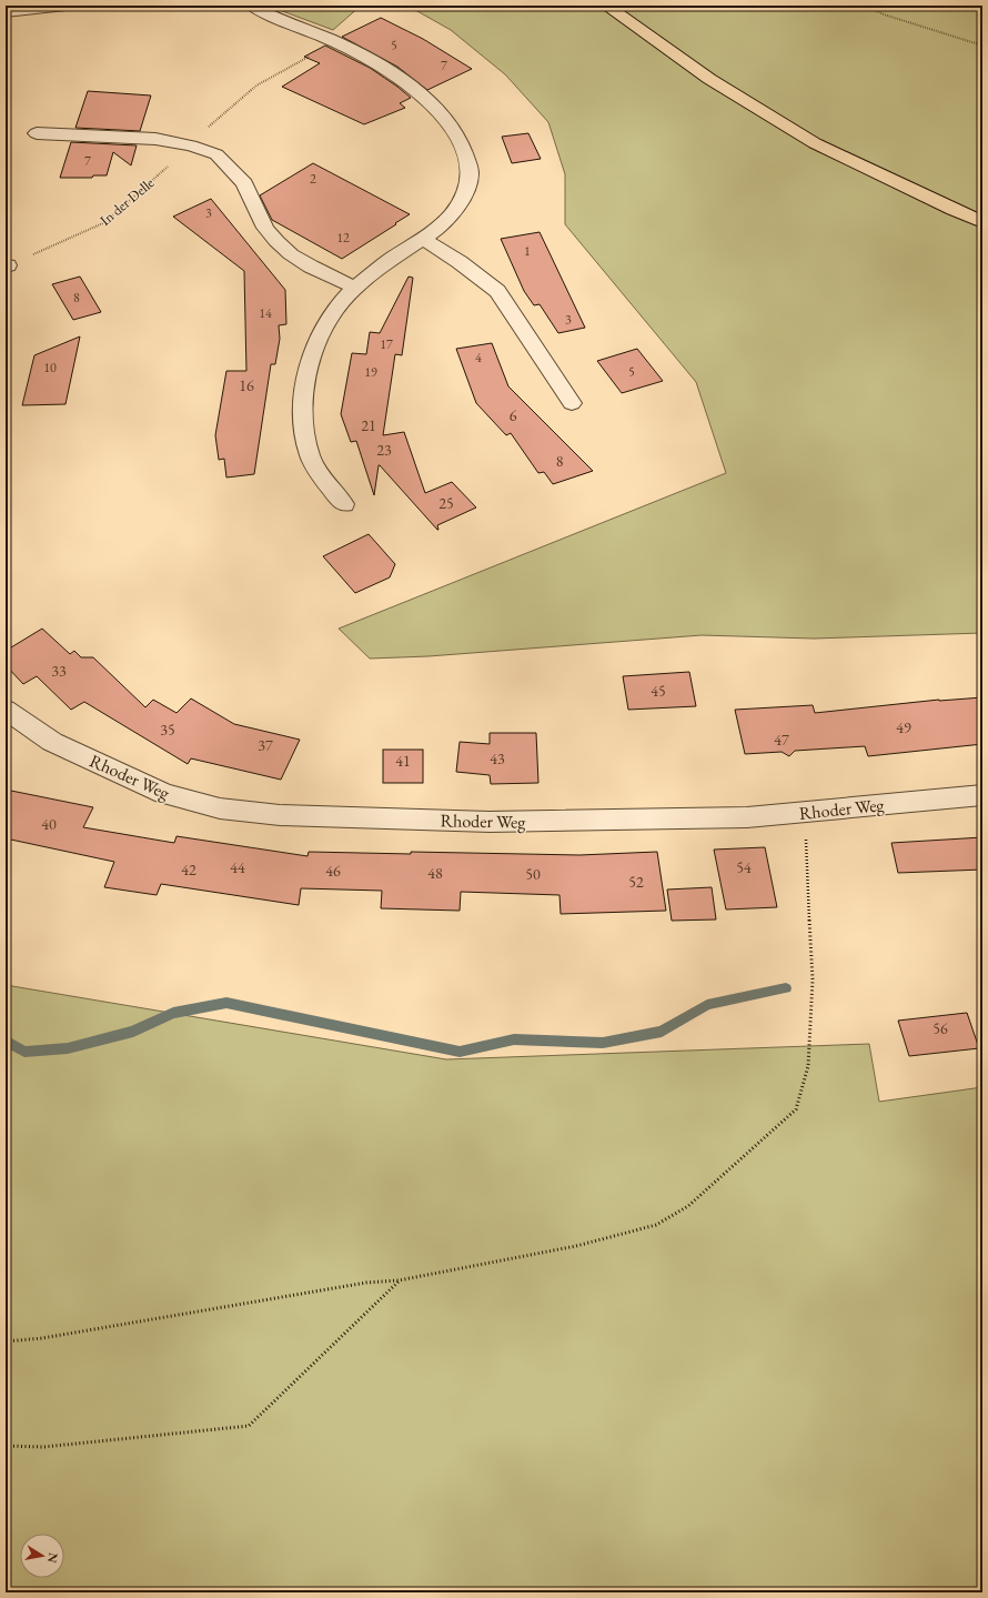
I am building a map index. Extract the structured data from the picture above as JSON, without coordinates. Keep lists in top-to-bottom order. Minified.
{"streets":{"street":["Rhoder Weg"],"path":["In der Delle"]},"house_numbers":["5","7","7","2","3","12","1","8","14","3","17","4","10","5","19","16","6","21","23","8","25","33","45","49","35","47","37","43","41","40","44","54","42","46","48","50","52","56"],"north":"right"}
